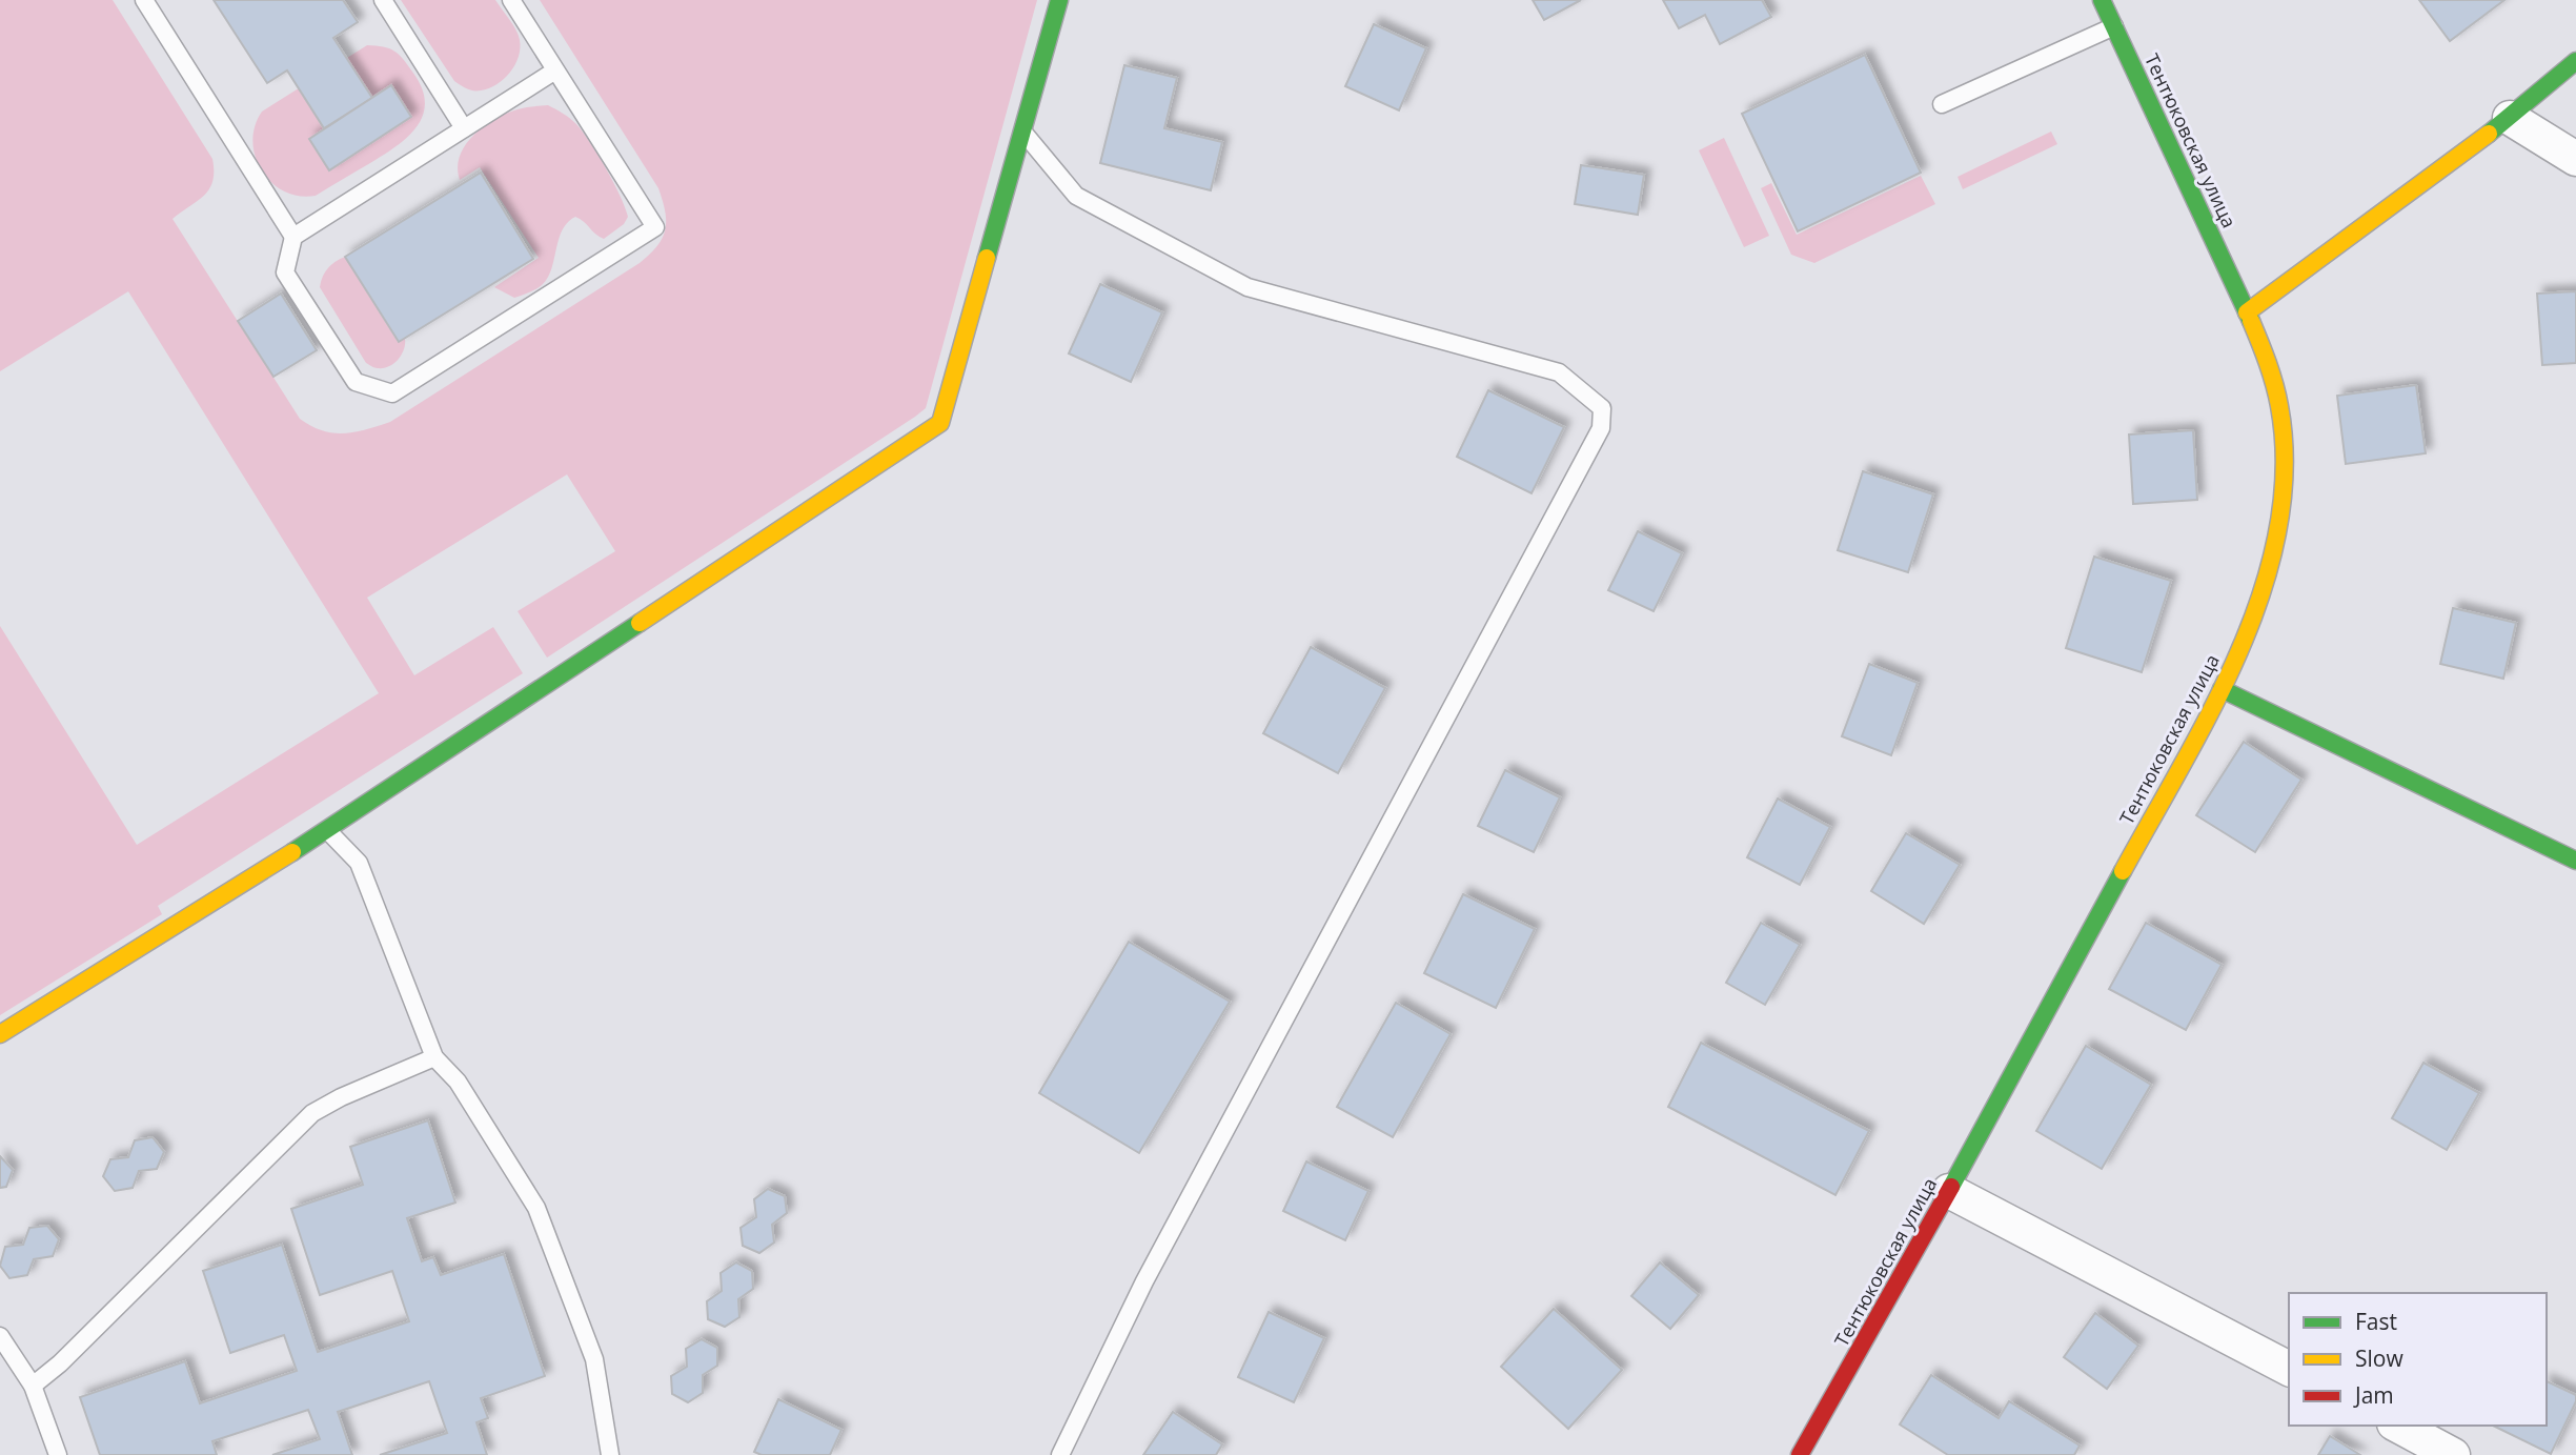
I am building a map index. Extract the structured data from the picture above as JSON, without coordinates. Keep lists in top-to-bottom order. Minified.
{"streets":{"street":["Тентюковская улица"]},"legend":["Fast","Slow","Jam"]}
